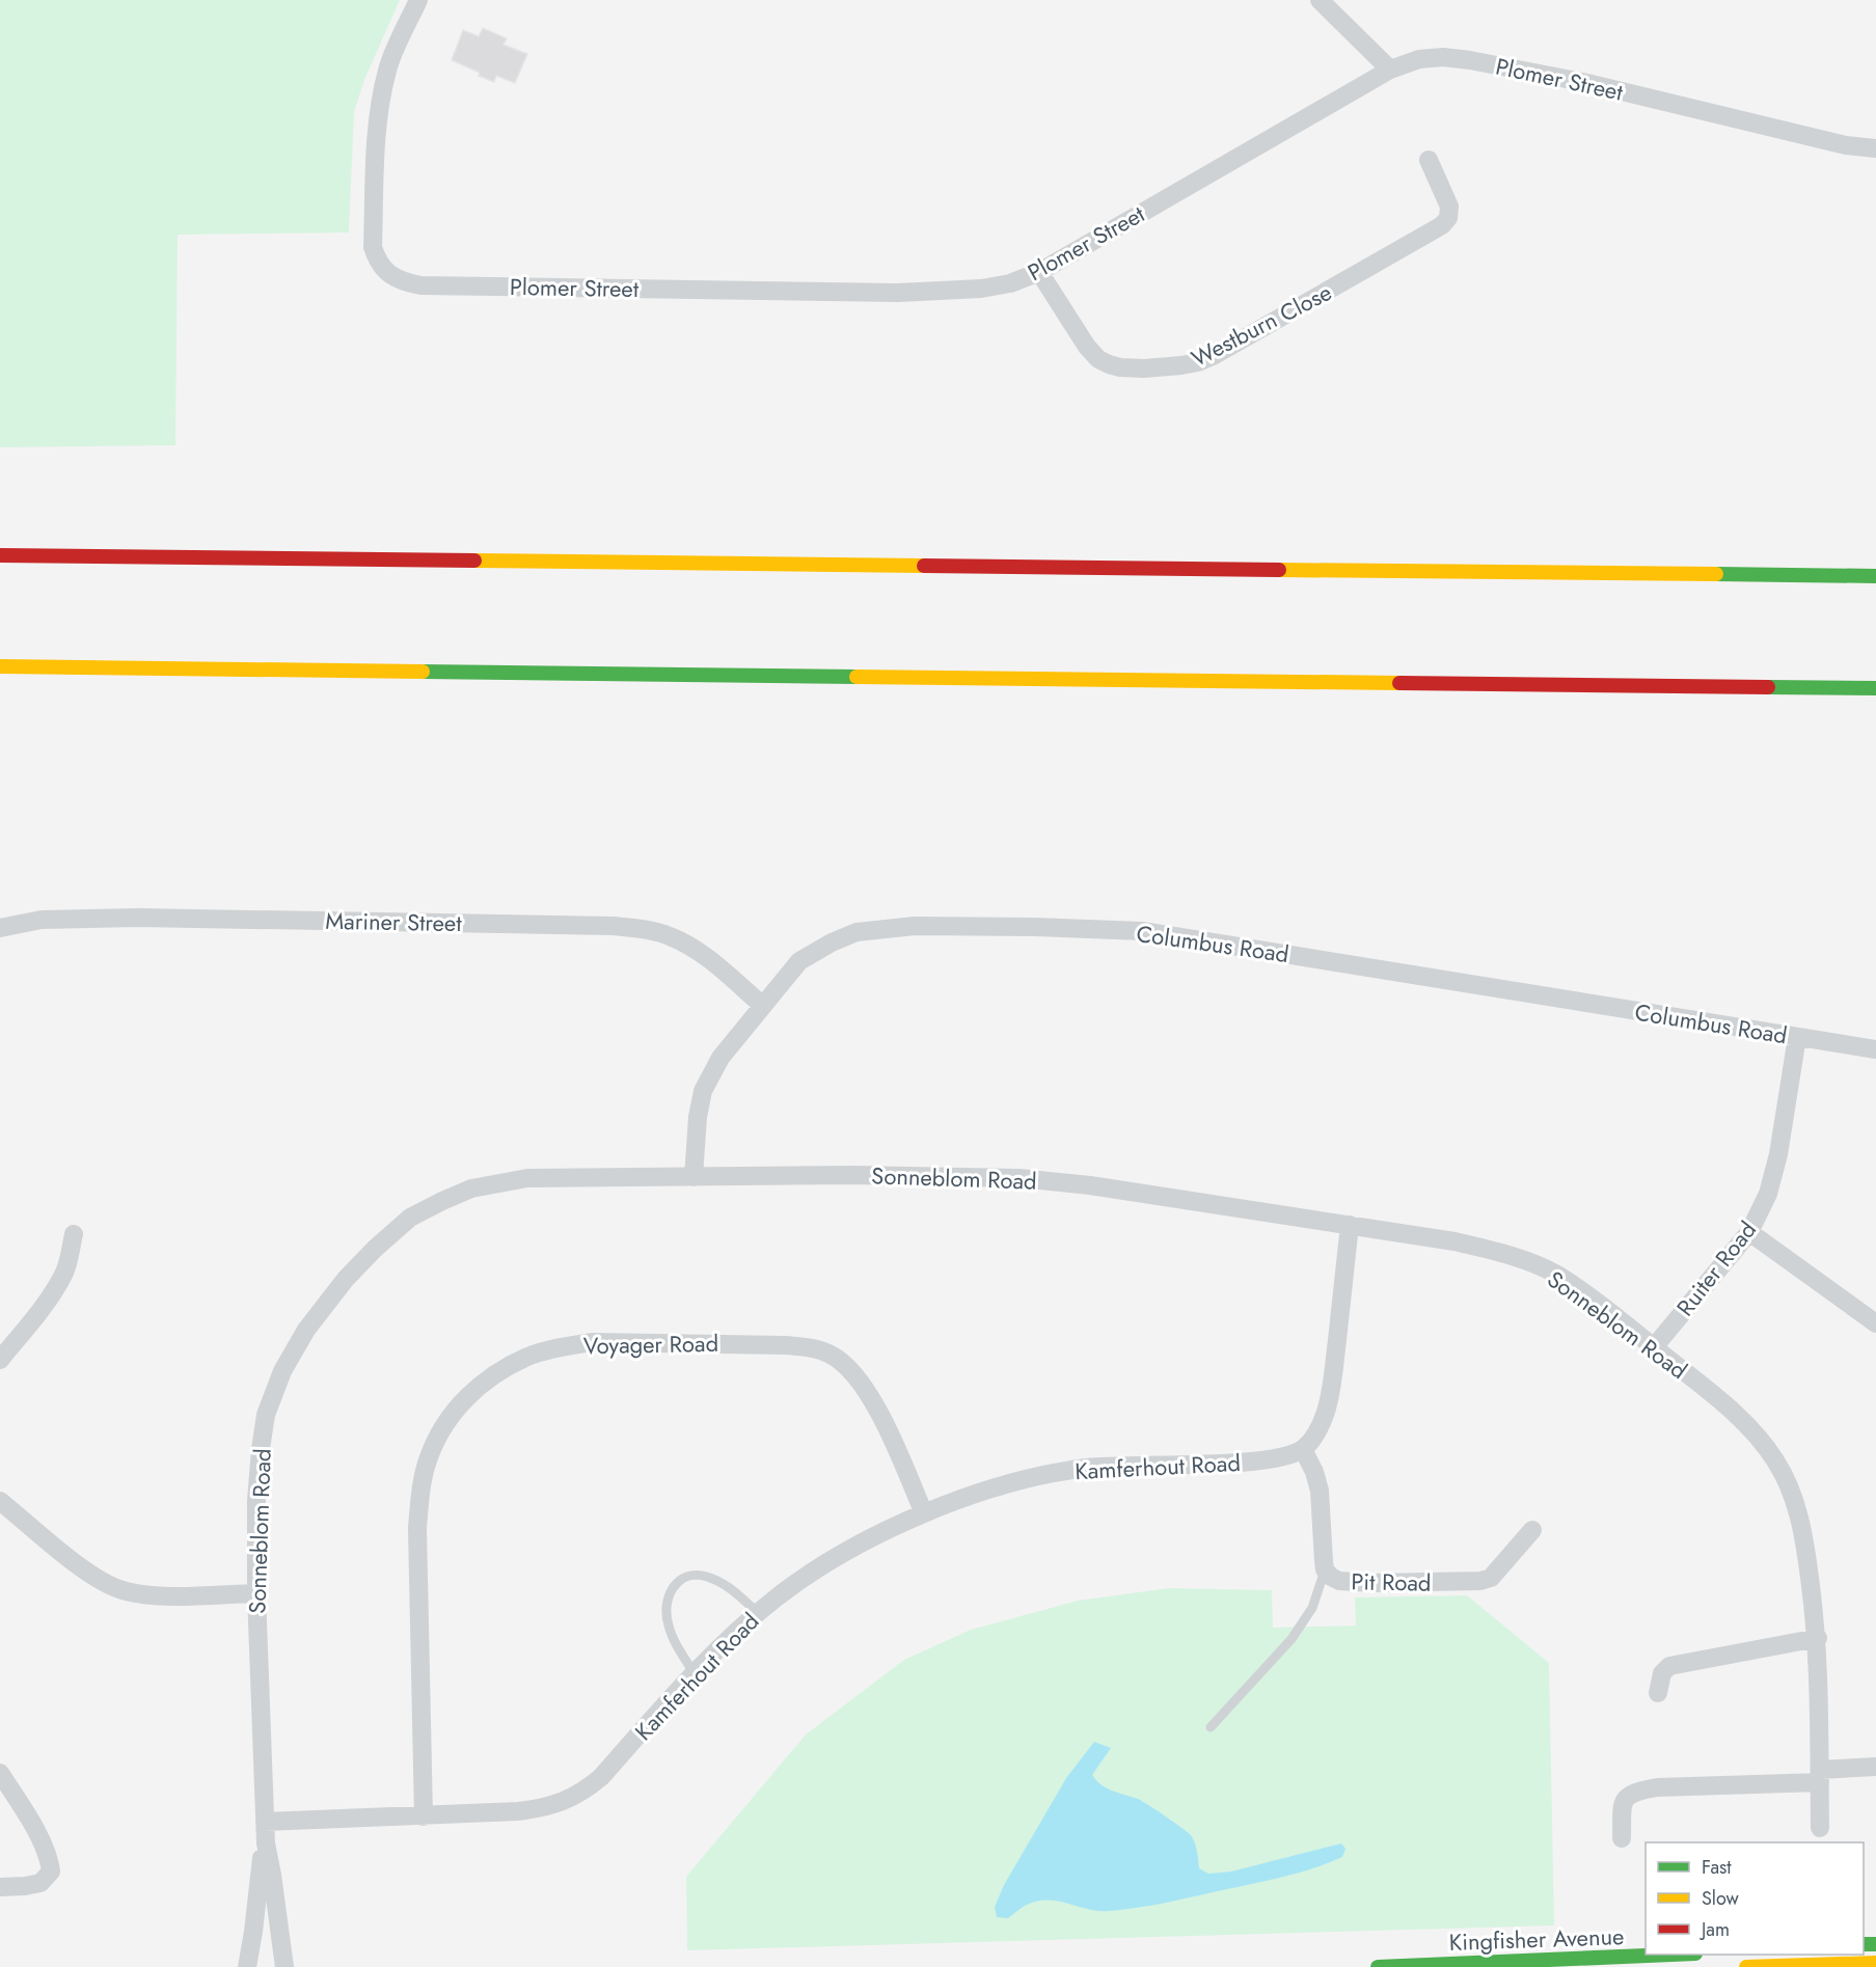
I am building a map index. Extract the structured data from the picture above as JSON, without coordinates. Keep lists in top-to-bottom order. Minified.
{"streets":{"main road":["Kingfisher Avenue"],"street":["Plomer Street","Westburn Close","Mariner Street","Columbus Road","Sonneblom Road","Ruiter Road","Voyager Road","Kamferhout Road","Pit Road"]},"crossings":[["Plomer Street","Westburn Close"],["Mariner Street","Columbus Road"],["Columbus Road","Sonneblom Road"],["Columbus Road","Ruiter Road"],["Sonneblom Road","Ruiter Road"],["Sonneblom Road","Kamferhout Road"],["Voyager Road","Kamferhout Road"],["Kamferhout Road","Pit Road"]],"legend":["Fast","Slow","Jam"]}
